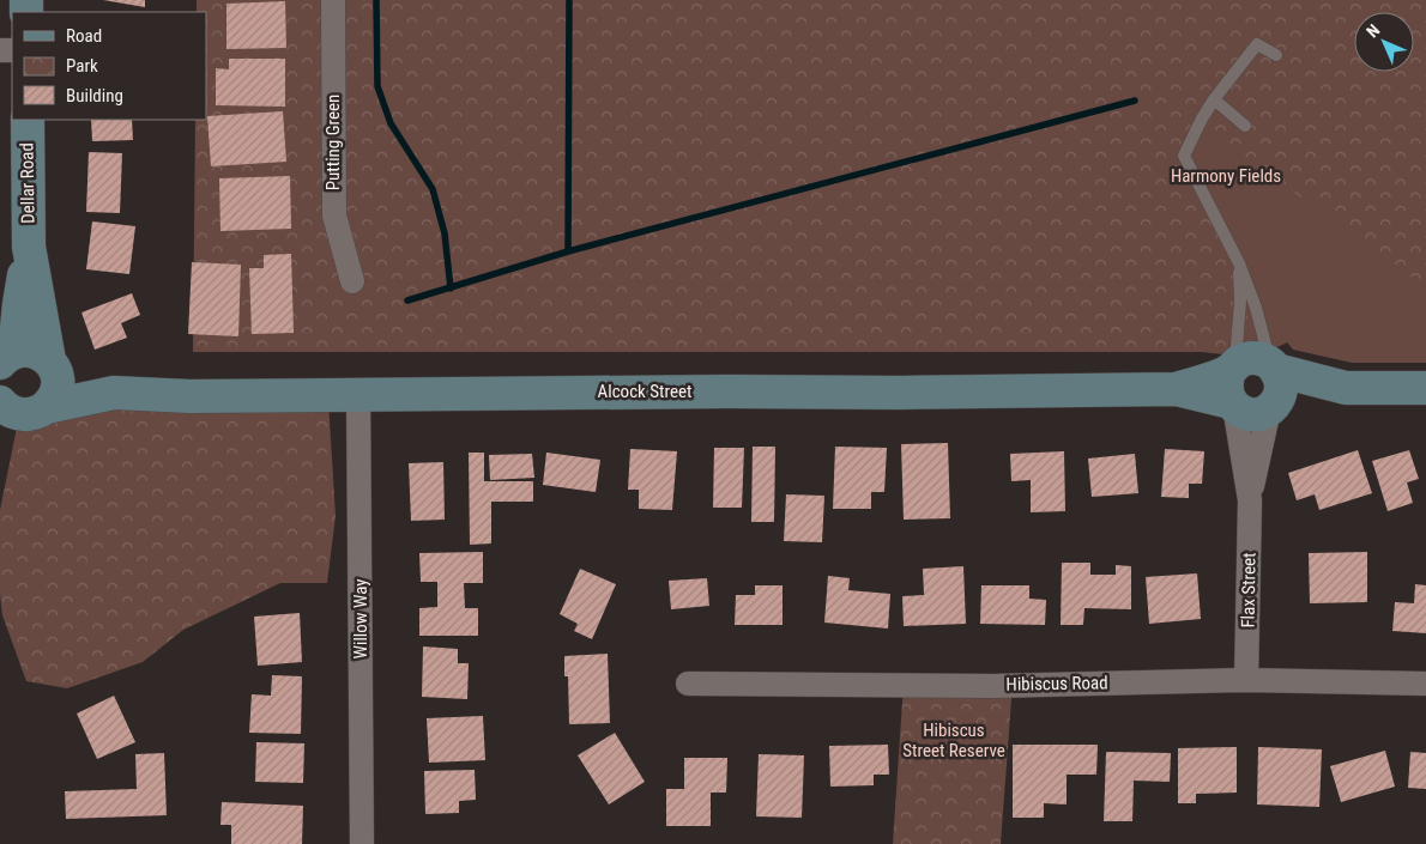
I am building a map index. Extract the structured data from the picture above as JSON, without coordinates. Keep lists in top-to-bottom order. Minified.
{"streets":{"main road":["Dellar Road","Alcock Street"],"street":["Putting Green","Flax Street","Willow Way","Hibiscus Road"]},"crossings":[["Dellar Road","Alcock Street"],["Alcock Street","Flax Street"],["Alcock Street","Willow Way"],["Flax Street","Hibiscus Road"]],"parks":["Harmony Fields","Hibiscus Street Reserve"],"legend":["Road","Park","Building"],"north":"top left"}
